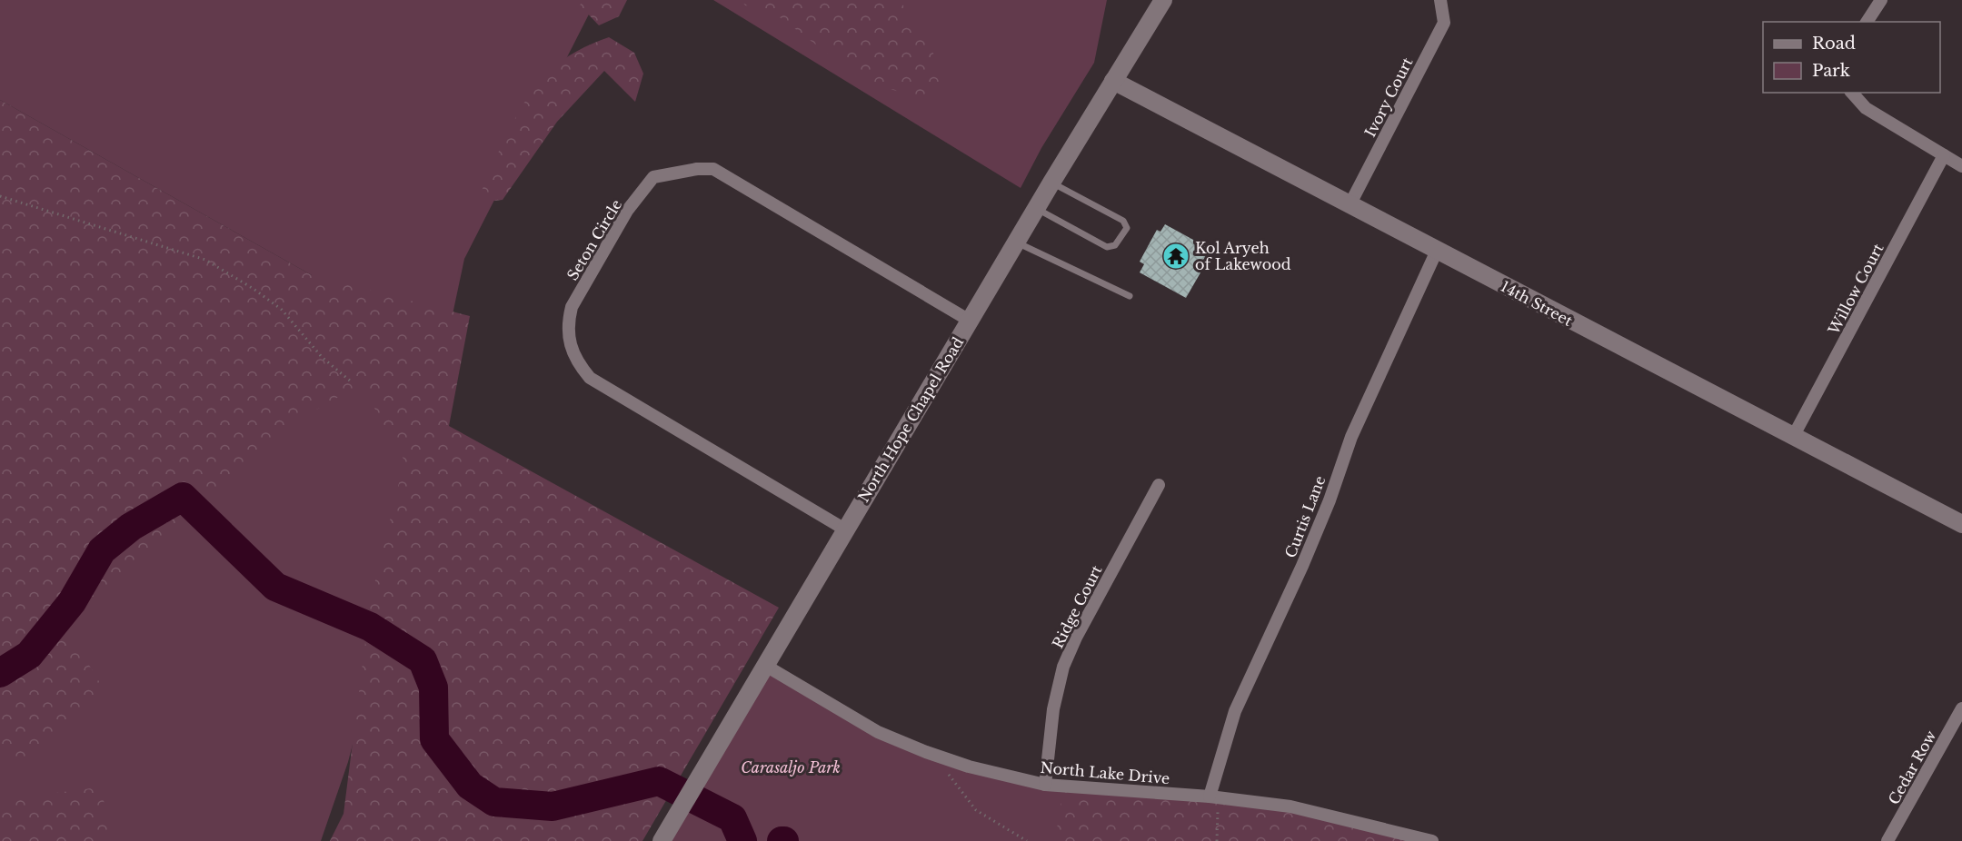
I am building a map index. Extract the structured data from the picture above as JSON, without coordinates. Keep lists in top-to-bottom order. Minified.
{"streets":{"main road":["14th Street","North Hope Chapel Road"],"street":["Ivory Court","Seton Circle","Willow Court","Curtis Lane","Ridge Court","Cedar Row","North Lake Drive"]},"crossings":[["Ivory Court","14th Street"],["Seton Circle","North Hope Chapel Road"],["Willow Court","14th Street"],["14th Street","North Hope Chapel Road"],["14th Street","Curtis Lane"],["North Hope Chapel Road","North Lake Drive"],["Curtis Lane","North Lake Drive"],["Ridge Court","North Lake Drive"]],"parks":["Carasaljo Park"],"places":{"temple":["Kol Aryeh of Lakewood"]},"legend":["Road","Park"]}
